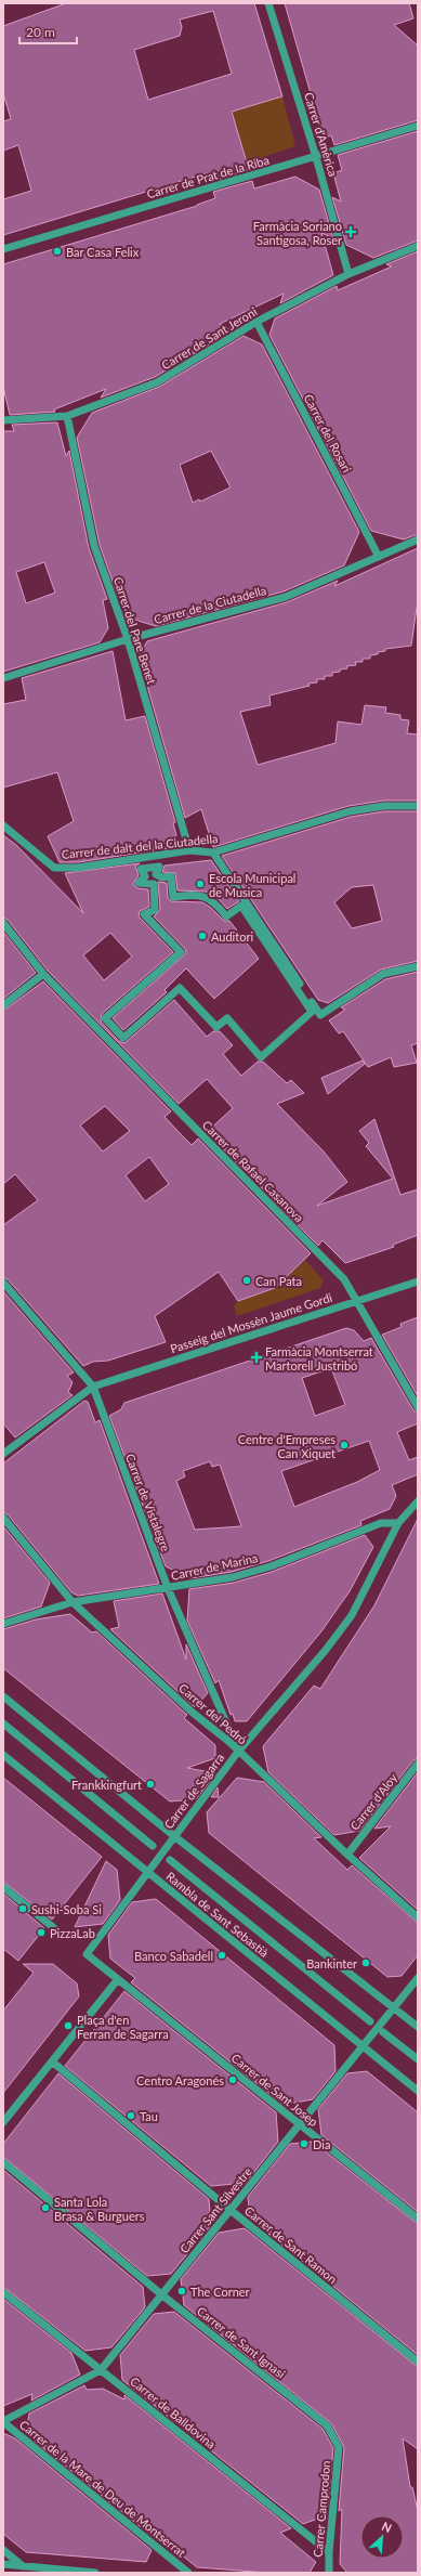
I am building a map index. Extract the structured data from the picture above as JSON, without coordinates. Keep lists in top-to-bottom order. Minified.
{"streets":{"street":["Carrer d'Amèrica","Carrer de Prat de la Riba","Carrer de Sant Jeroni","Carrer del Rosari","Carrer de la Ciutadella","Carrer del Pare Benet","Carrer de dalt del la Ciutadella","Carrer de Rafael Casanova","Passeig del Mossèn Jaume Gordi","Carrer de Vistalegre","Carrer de Marina","Carrer del Pedró","Carrer de Sagarra","Carrer d'Aloy","Rambla de Sant Sebastià","Carrer de Sant Josep","Carrer Sant Silvestre","Carrer de Sant Ramon","Carrer de Sant Ignasi","Carrer de Balldovina","Carrer de la Mare de Deu de Montserrat","Carrer Camprodon"]},"crossings":[["Carrer d'Amèrica","Carrer de Prat de la Riba"],["Carrer d'Amèrica","Carrer de Sant Jeroni"],["Carrer de Sant Jeroni","Carrer del Rosari"],["Carrer de Sant Jeroni","Carrer del Pare Benet"],["Carrer del Rosari","Carrer de la Ciutadella"],["Carrer de la Ciutadella","Carrer del Pare Benet"],["Carrer del Pare Benet","Carrer de dalt del la Ciutadella"],["Carrer de Rafael Casanova","Passeig del Mossèn Jaume Gordi"],["Passeig del Mossèn Jaume Gordi","Carrer de Vistalegre"],["Carrer de Vistalegre","Carrer de Marina"],["Carrer de Vistalegre","Carrer del Pedró"],["Carrer de Vistalegre","Carrer de Sagarra"],["Carrer de Marina","Carrer del Pedró"],["Carrer de Marina","Carrer de Sagarra"],["Carrer del Pedró","Carrer de Sagarra"],["Carrer del Pedró","Carrer d'Aloy"],["Carrer de Sagarra","Rambla de Sant Sebastià"],["Carrer de Sagarra","Carrer de Sant Josep"],["Rambla de Sant Sebastià","Carrer Sant Silvestre"],["Carrer de Sant Josep","Carrer Sant Silvestre"],["Carrer Sant Silvestre","Carrer de Sant Ramon"],["Carrer Sant Silvestre","Carrer de Sant Ignasi"],["Carrer Sant Silvestre","Carrer de Balldovina"],["Carrer Sant Silvestre","Carrer de la Mare de Deu de Montserrat"],["Carrer de Sant Ignasi","Carrer Camprodon"],["Carrer de Balldovina","Carrer Camprodon"]],"places":{"health":["Farmàcia Soriano Santigosa, Roser","Farmàcia Montserrat Martorell Justribó"],"other":["Bar Casa Felix","Escola Municipal de Musica","Auditori","Can Pata","Centre d'Empreses Can Xiquet","Frankkingfurt","Sushi-Soba Si","PizzaLab","Banco Sabadell","Bankinter","Plaça d'en Ferran de Sagarra","Centro Aragonés","Tau","Dia","Santa Lola Brasa & Burguers","The Corner"]},"scale_bar":"20 m","north":"top right"}
